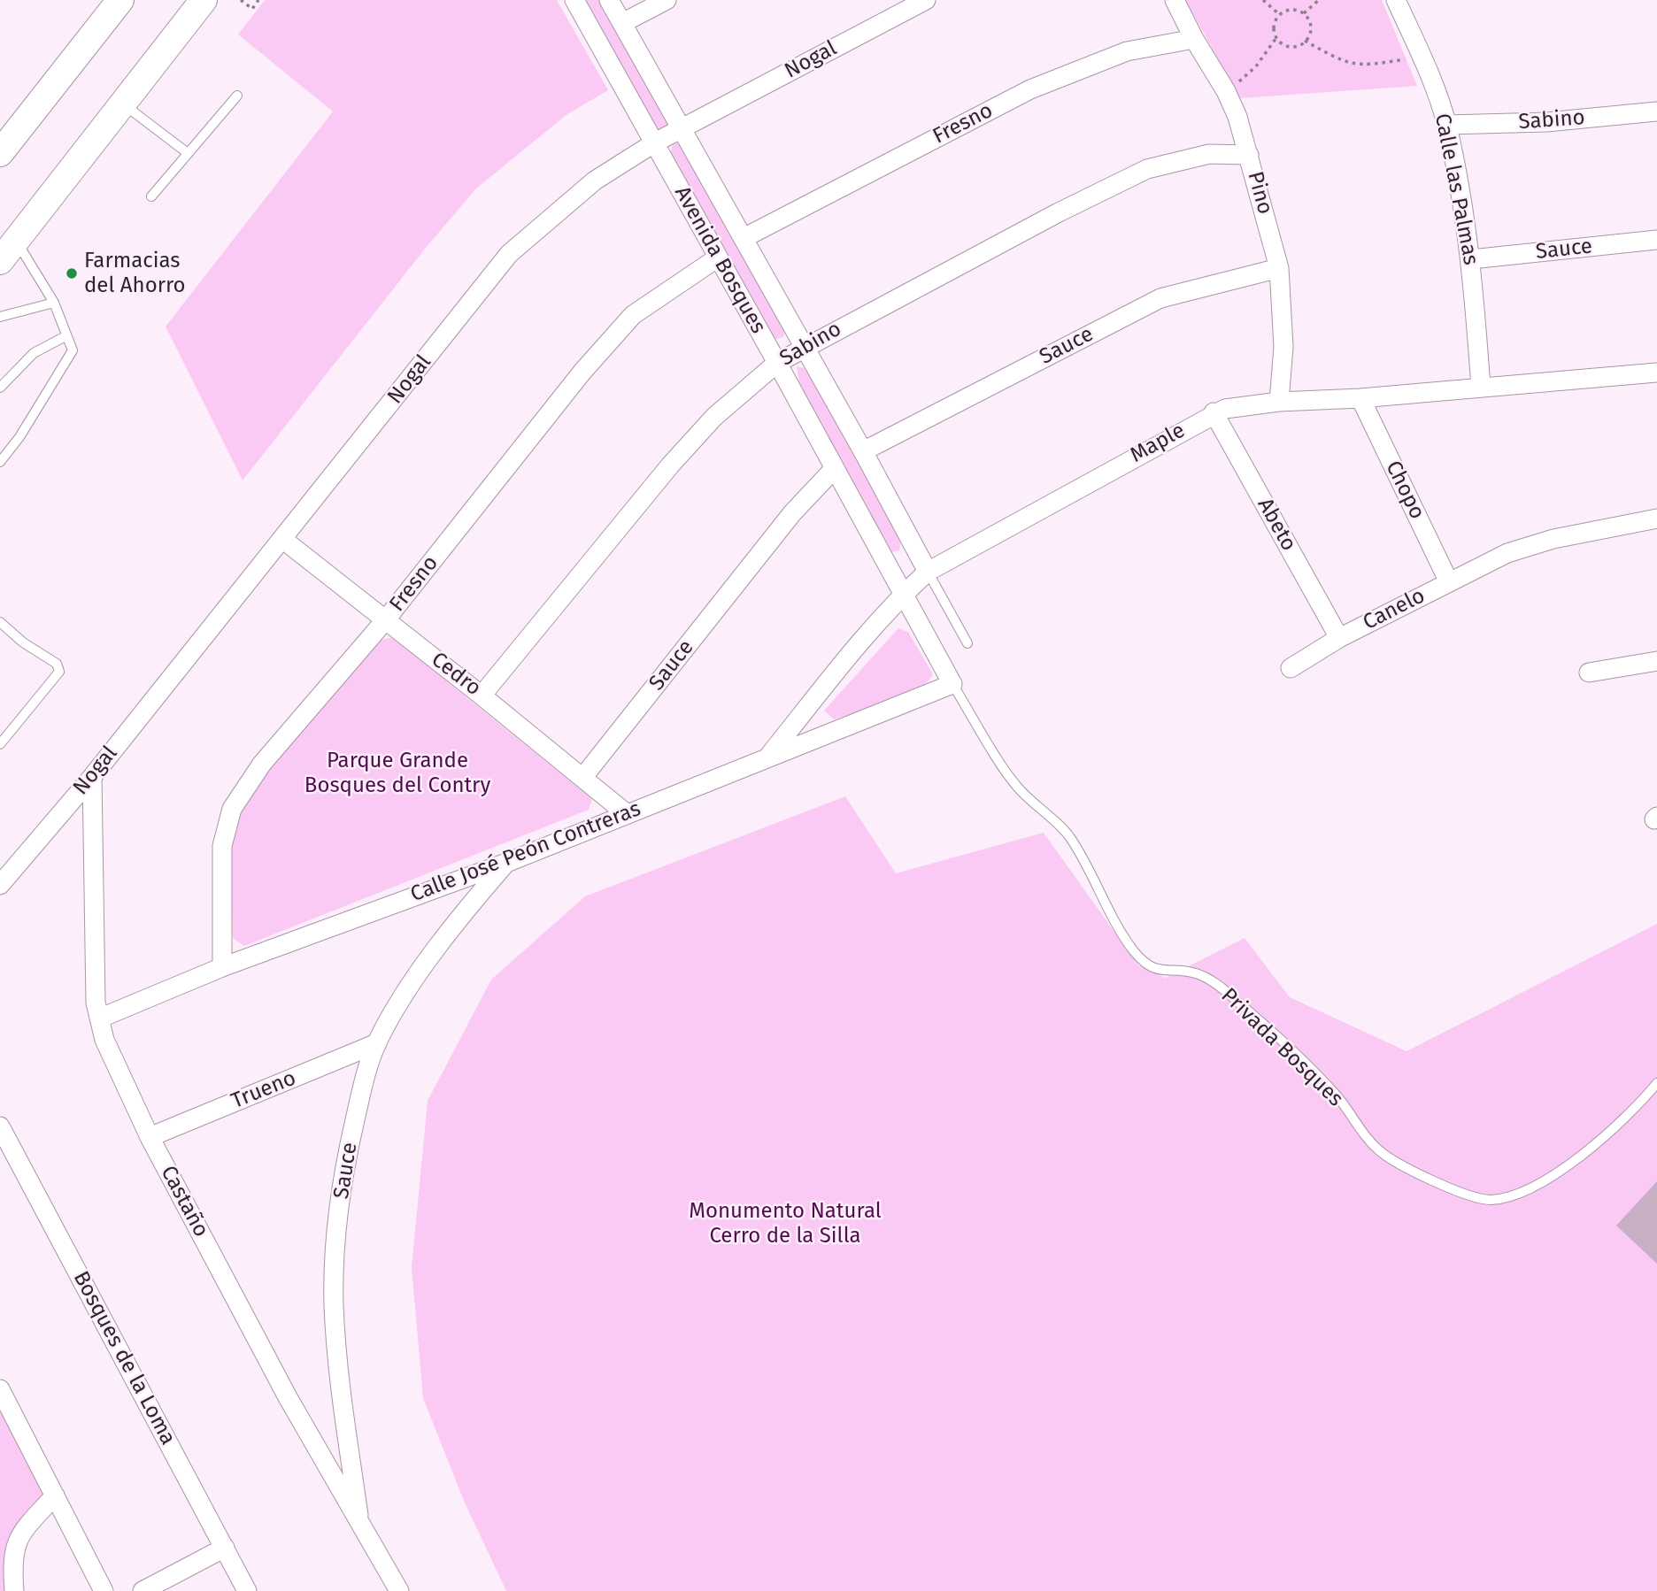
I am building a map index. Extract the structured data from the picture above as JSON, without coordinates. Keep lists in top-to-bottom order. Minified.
{"streets":{"street":["Nogal","Sabino","Fresno","Calle las Palmas","Pino","Sauce","Avenida Bosques","Maple","Chopo","Abeto","Canelo","Cedro","Calle José Peón Contreras","Trueno","Castaño","Bosques de la Loma"],"lane":["Privada Bosques"]},"crossings":[["Nogal","Avenida Bosques"],["Nogal","Cedro"],["Nogal","Castaño"],["Sabino","Calle las Palmas"],["Sabino","Pino"],["Sabino","Avenida Bosques"],["Sabino","Cedro"],["Fresno","Pino"],["Fresno","Avenida Bosques"],["Fresno","Cedro"],["Fresno","Calle José Peón Contreras"],["Calle las Palmas","Sauce"],["Calle las Palmas","Maple"],["Pino","Sauce"],["Pino","Maple"],["Sauce","Avenida Bosques"],["Sauce","Cedro"],["Sauce","Calle José Peón Contreras"],["Sauce","Trueno"],["Sauce","Castaño"],["Avenida Bosques","Maple"],["Avenida Bosques","Calle José Peón Contreras"],["Avenida Bosques","Privada Bosques"],["Maple","Chopo"],["Maple","Abeto"],["Maple","Calle José Peón Contreras"],["Chopo","Canelo"],["Abeto","Canelo"],["Cedro","Calle José Peón Contreras"],["Calle José Peón Contreras","Privada Bosques"],["Calle José Peón Contreras","Castaño"],["Trueno","Castaño"]],"parks":["Parque Grande Bosques del Contry","Monumento Natural Cerro de la Silla"],"places":["Farmacias del Ahorro"]}
